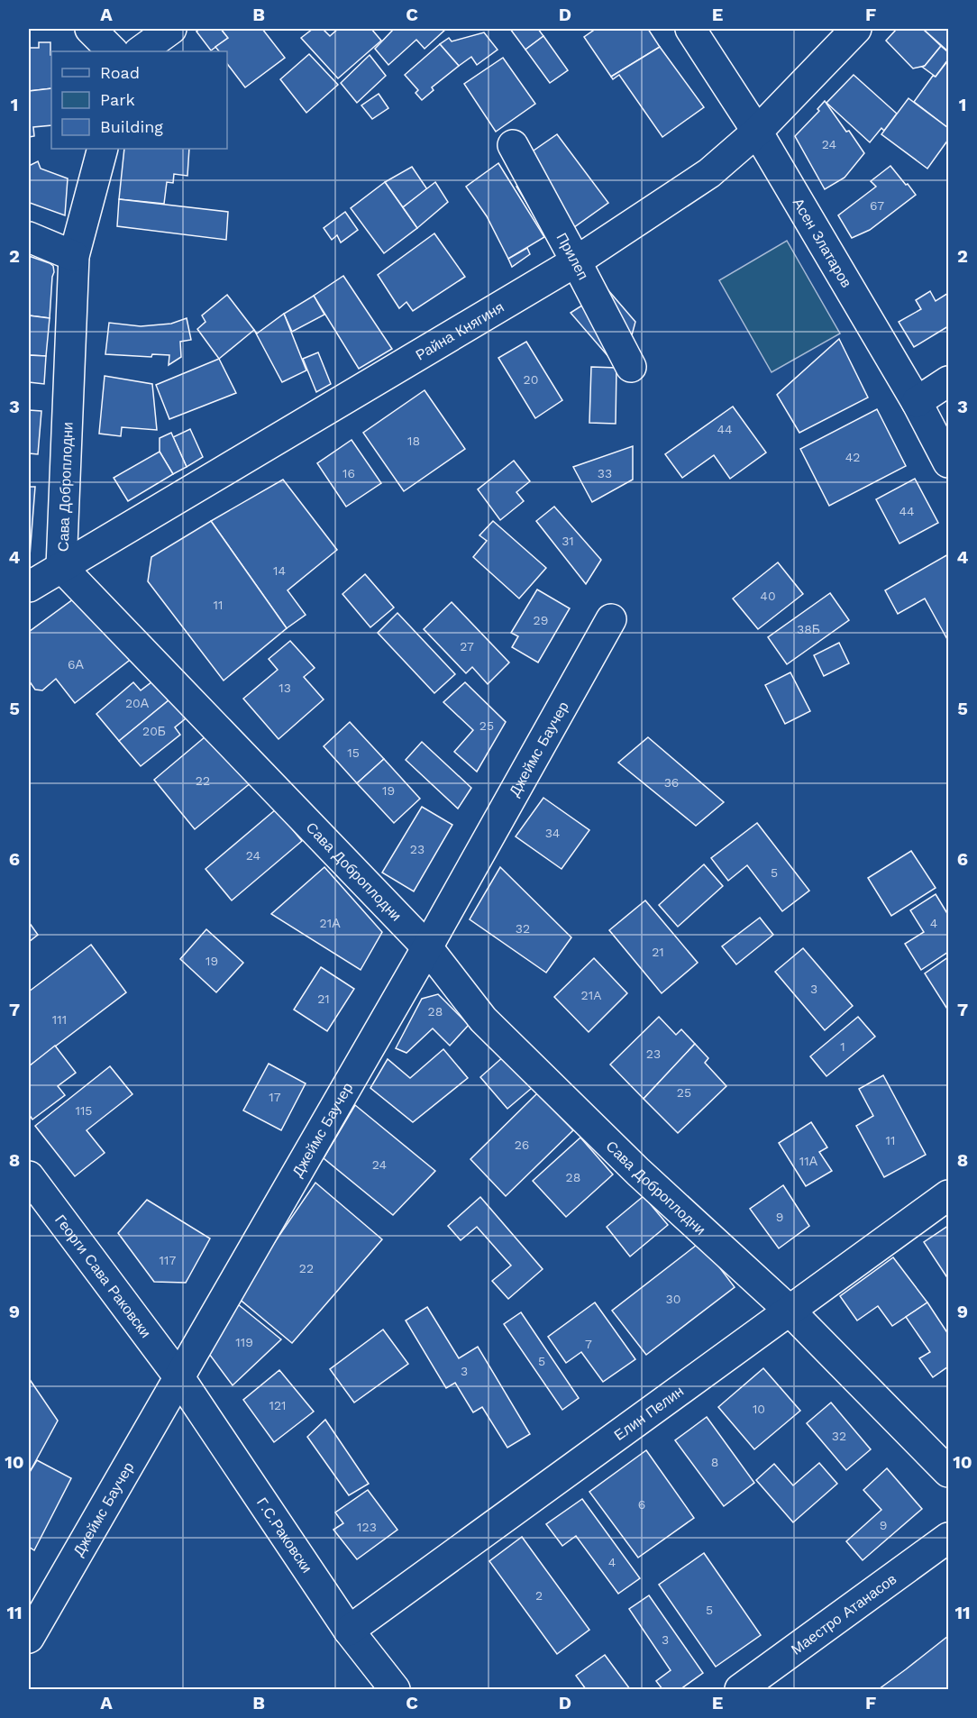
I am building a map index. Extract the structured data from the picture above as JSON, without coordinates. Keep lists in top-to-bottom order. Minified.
{"streets":{"street":["Асен Златаров","Прилеп","Райна Княгиня","Сава Доброплодни","Джеймс Баучер","Георги Сава Раковски","Елин Пелин","Г.С.Раковски","Маестро Атанасов"]},"crossings":[["Асен Златаров","Райна Княгиня"],["Прилеп","Райна Княгиня"],["Райна Княгиня","Сава Доброплодни"],["Сава Доброплодни","Джеймс Баучер"],["Сава Доброплодни","Елин Пелин"],["Джеймс Баучер","Георги Сава Раковски"],["Джеймс Баучер","Г.С.Раковски"],["Георги Сава Раковски","Г.С.Раковски"],["Елин Пелин","Г.С.Раковски"]],"house_numbers":["24","67","20","44","18","42","16","33","44","31","14","40","11","29","38Б","27","6А","13","20А","25","20Б","15","22","36","19","34","23","24","5","21А","4","32","21","19","3","21A","21","28","111","1","23","25","17","115","11","26","11А","24","28","9","117","22","30","119","7","5","3","121","10","32","8","6","9","123","4","2","5","3"],"legend":["Road","Park","Building"],"grid":{"columns":["A","B","C","D","E","F"],"rows":["1","2","3","4","5","6","7","8","9","10","11"]}}
